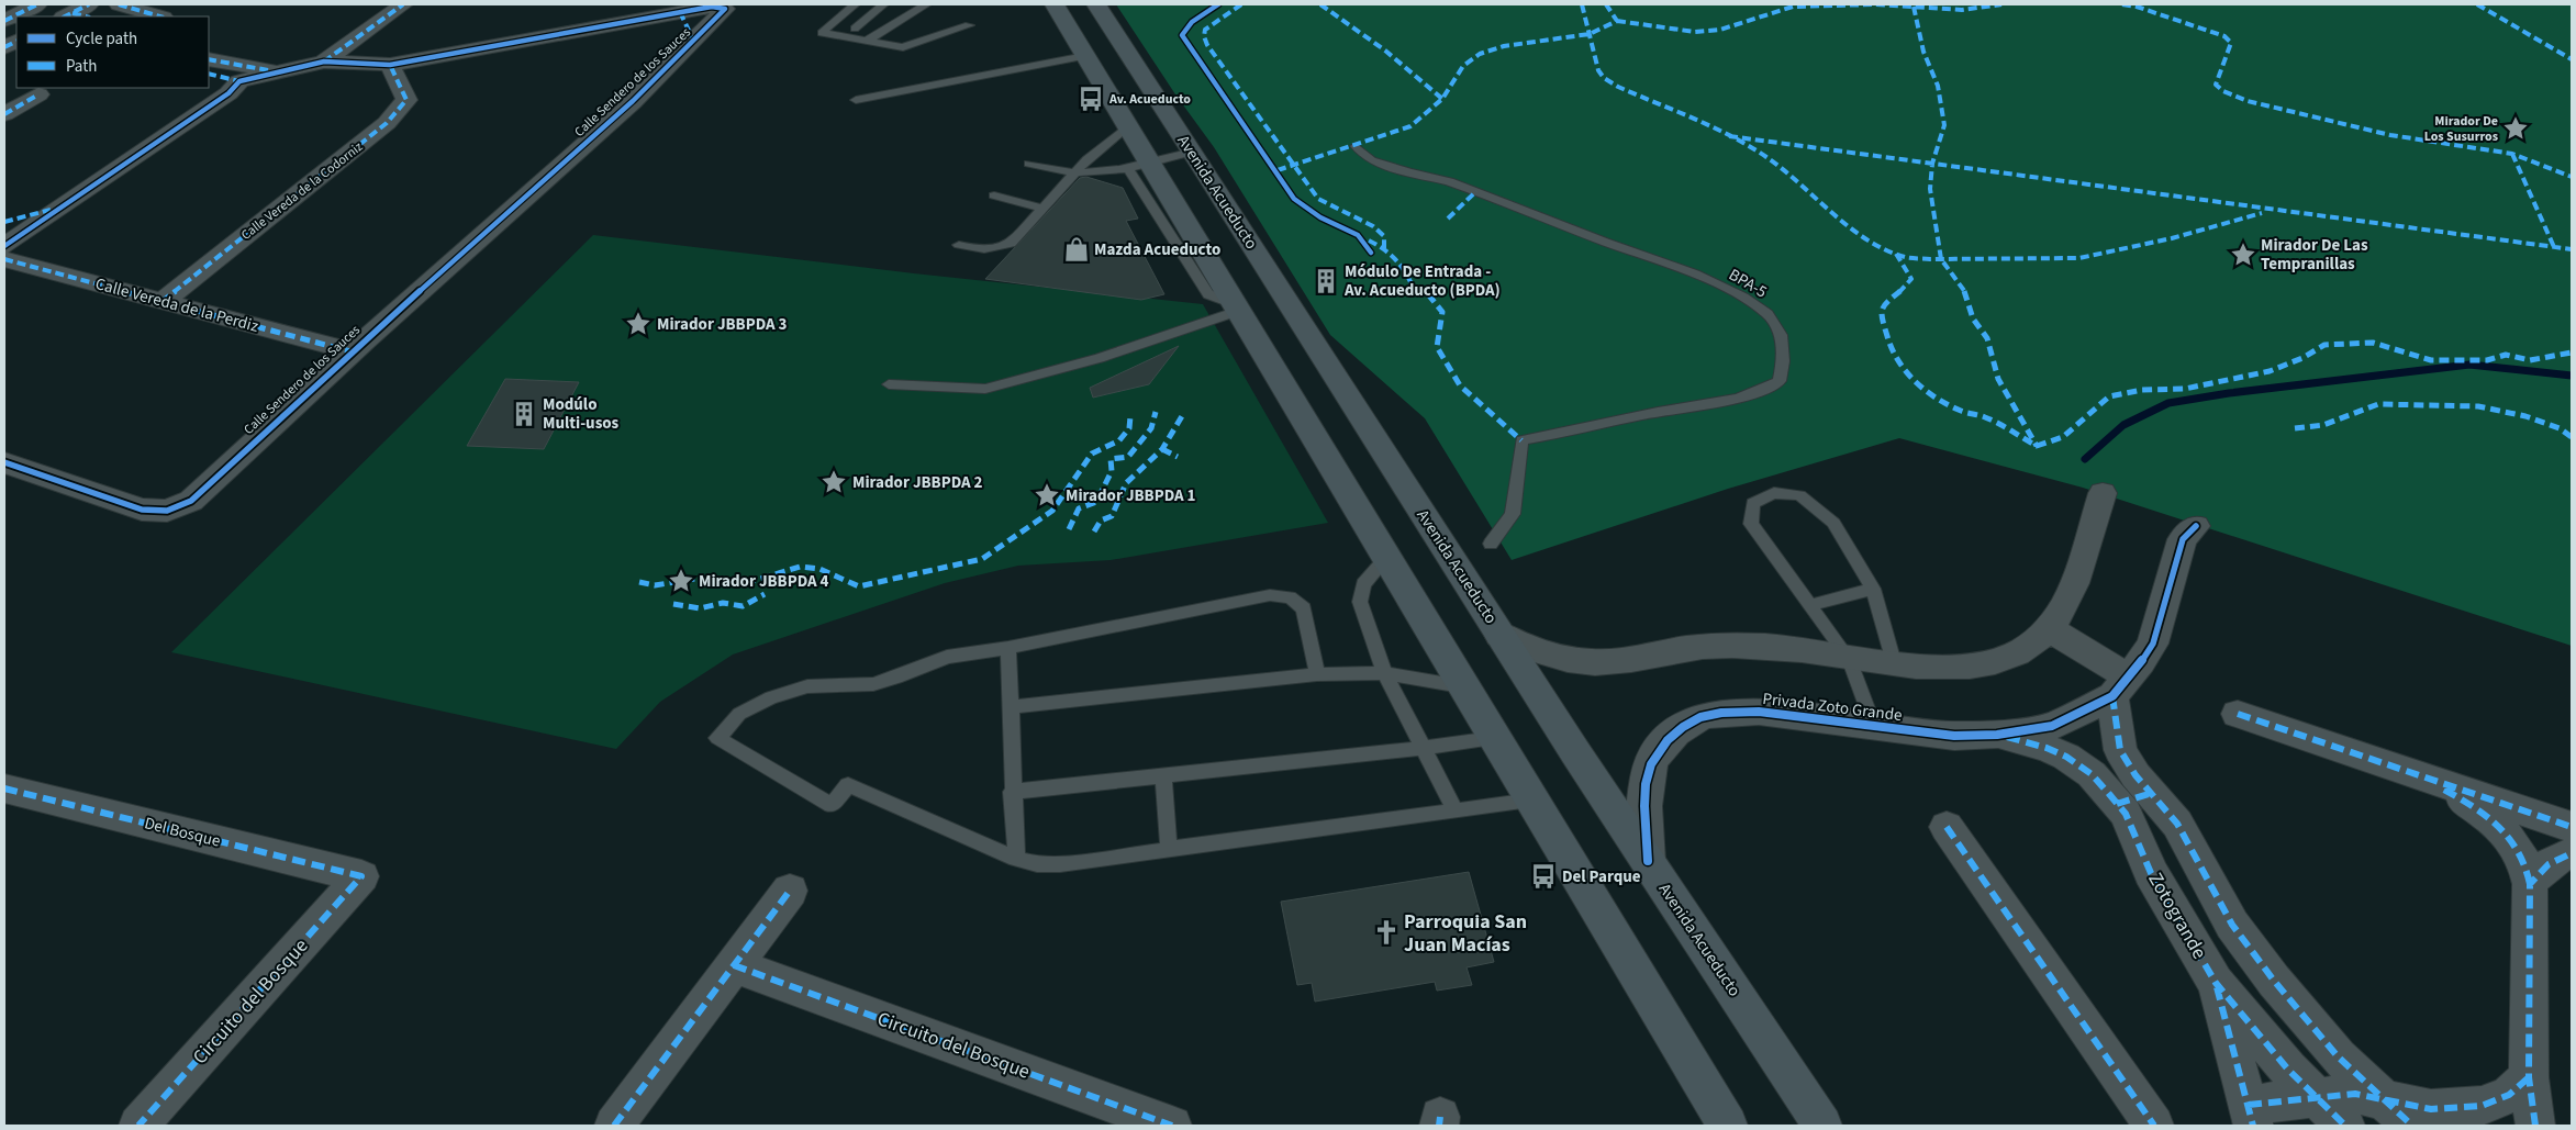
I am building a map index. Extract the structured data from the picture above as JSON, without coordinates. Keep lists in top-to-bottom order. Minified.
{"streets":{"main road":["Avenida Acueducto"],"street":["Calle Sendero de los Sauces","Calle Vereda de la Codorniz","Calle Vereda de la Perdiz","Privada Zoto Grande","Del Bosque","Zotogrande","Circuito del Bosque"],"lane":["BPA-5"]},"crossings":[["Calle Sendero de los Sauces","Calle Vereda de la Codorniz"],["Calle Sendero de los Sauces","Calle Vereda de la Perdiz"],["Calle Vereda de la Codorniz","Calle Vereda de la Perdiz"],["Avenida Acueducto","Privada Zoto Grande"],["Privada Zoto Grande","Zotogrande"],["Del Bosque","Circuito del Bosque"]],"places":{"bus stop":["Av. Acueducto","Del Parque"],"place":["Mirador De Los Susurros","Mirador De Las Tempranillas","Mirador JBBPDA 3","Mirador JBBPDA 2","Mirador JBBPDA 1","Mirador JBBPDA 4"],"shop":["Mazda Acueducto"],"building":["Módulo De Entrada - Av. Acueducto (BPDA)","Modúlo Multi-usos"],"church":["Parroquia San Juan Macías"]},"legend":["Cycle path","Path"]}
